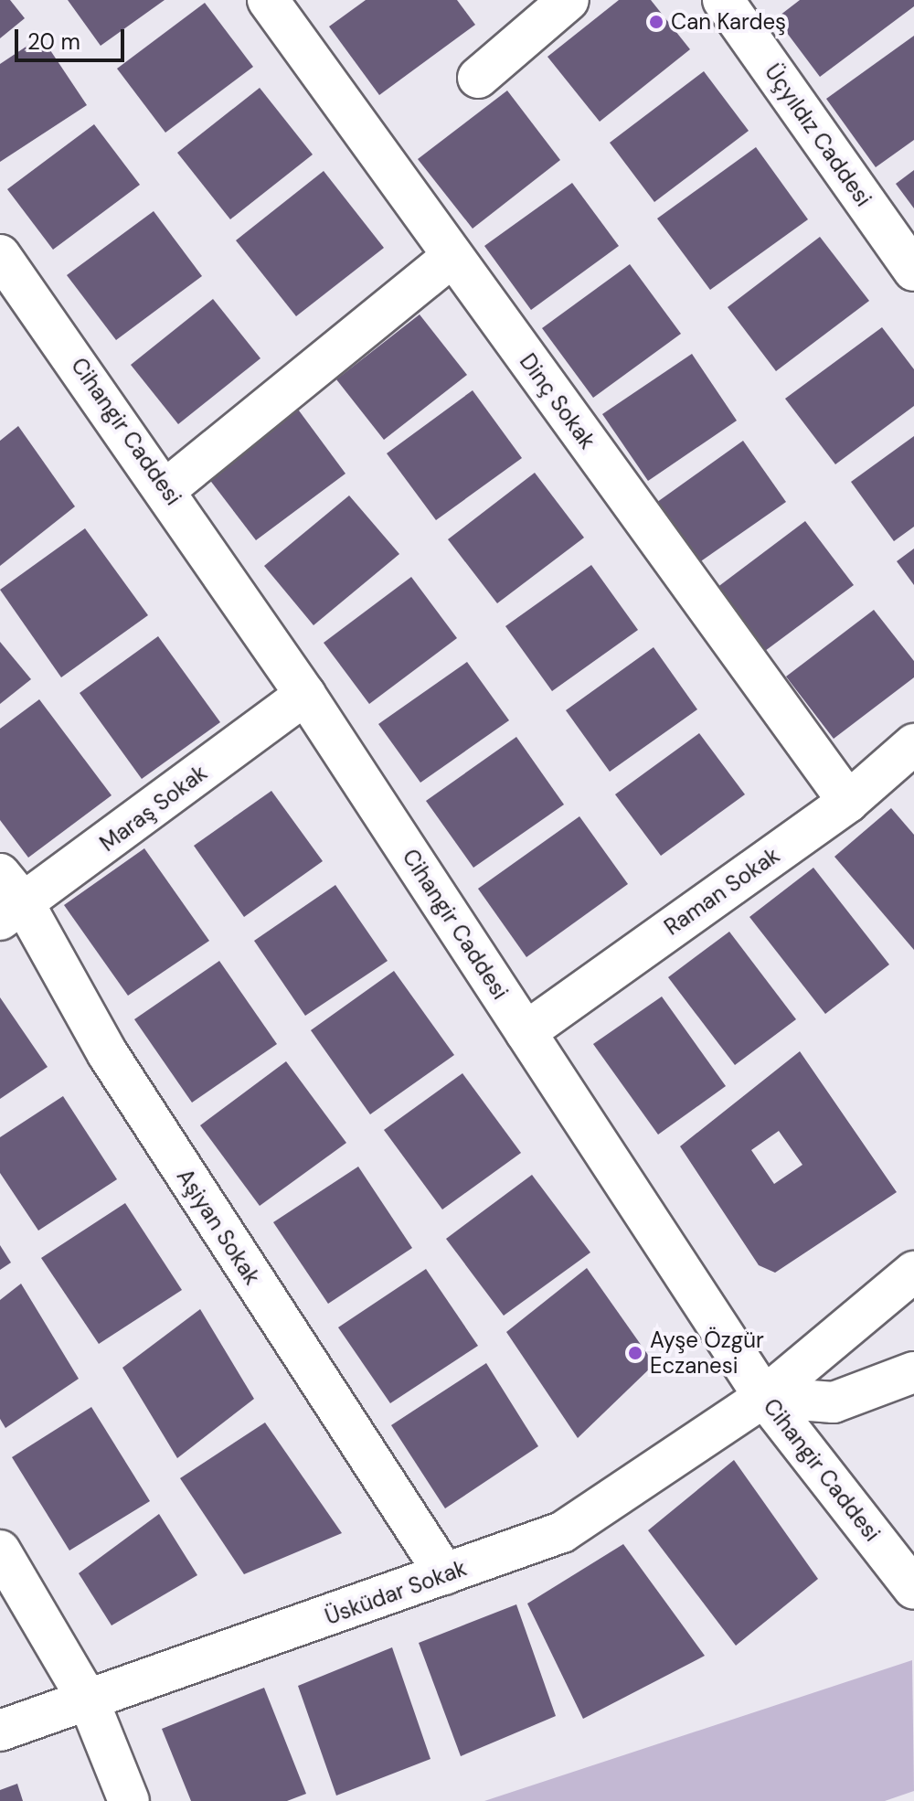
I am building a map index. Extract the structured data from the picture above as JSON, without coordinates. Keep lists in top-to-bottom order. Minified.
{"streets":{"street":["Üçyıldız Caddesi","Dinç Sokak","Cihangir Caddesi","Maraş Sokak","Raman Sokak","Aşiyan Sokak","Üsküdar Sokak"]},"crossings":[["Dinç Sokak","Raman Sokak"],["Cihangir Caddesi","Maraş Sokak"],["Cihangir Caddesi","Raman Sokak"],["Cihangir Caddesi","Üsküdar Sokak"],["Maraş Sokak","Aşiyan Sokak"],["Aşiyan Sokak","Üsküdar Sokak"]],"places":["Can Kardeş","Ayşe Özgür Eczanesi"],"scale_bar":"20 m"}
